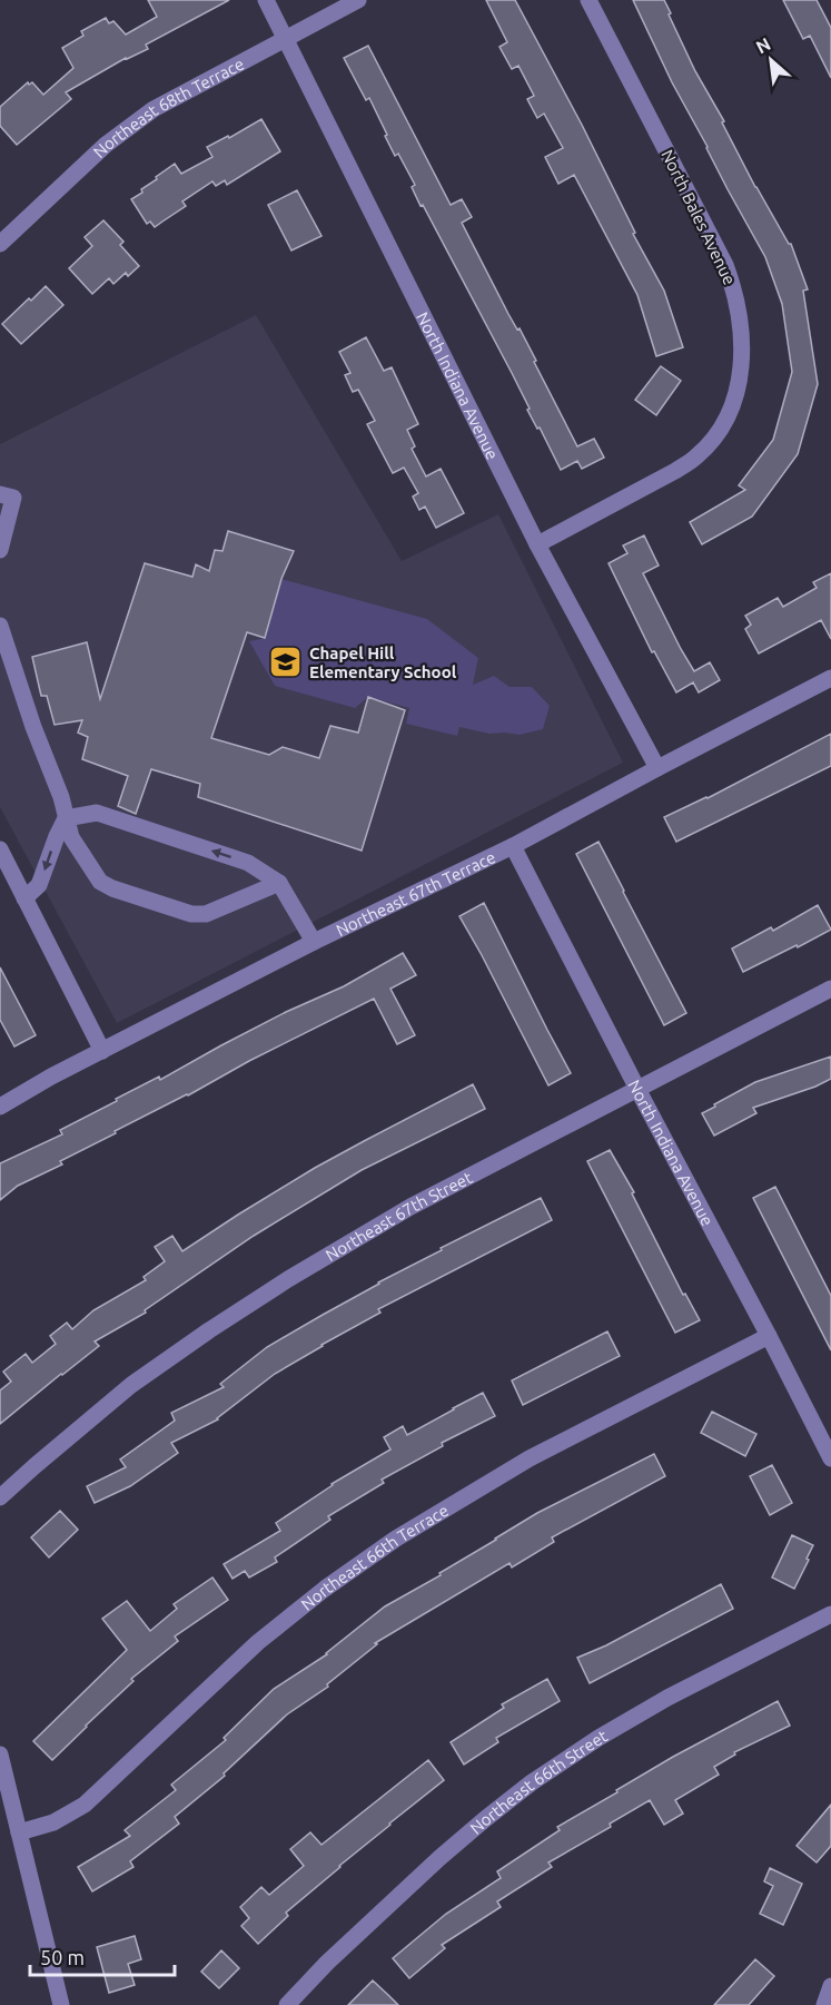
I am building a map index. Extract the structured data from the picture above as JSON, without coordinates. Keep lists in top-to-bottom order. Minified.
{"streets":{"street":["Northeast 68th Terrace","North Bales Avenue","North Indiana Avenue","Northeast 67th Terrace","Northeast 67th Street","Northeast 66th Terrace","Northeast 66th Street"]},"crossings":[["Northeast 68th Terrace","North Indiana Avenue"],["North Bales Avenue","North Indiana Avenue"],["North Indiana Avenue","Northeast 67th Terrace"],["North Indiana Avenue","Northeast 67th Street"],["North Indiana Avenue","Northeast 66th Terrace"]],"places":{"school or university":["Chapel Hill Elementary School"]},"scale_bar":"50 m","north":"top left"}
